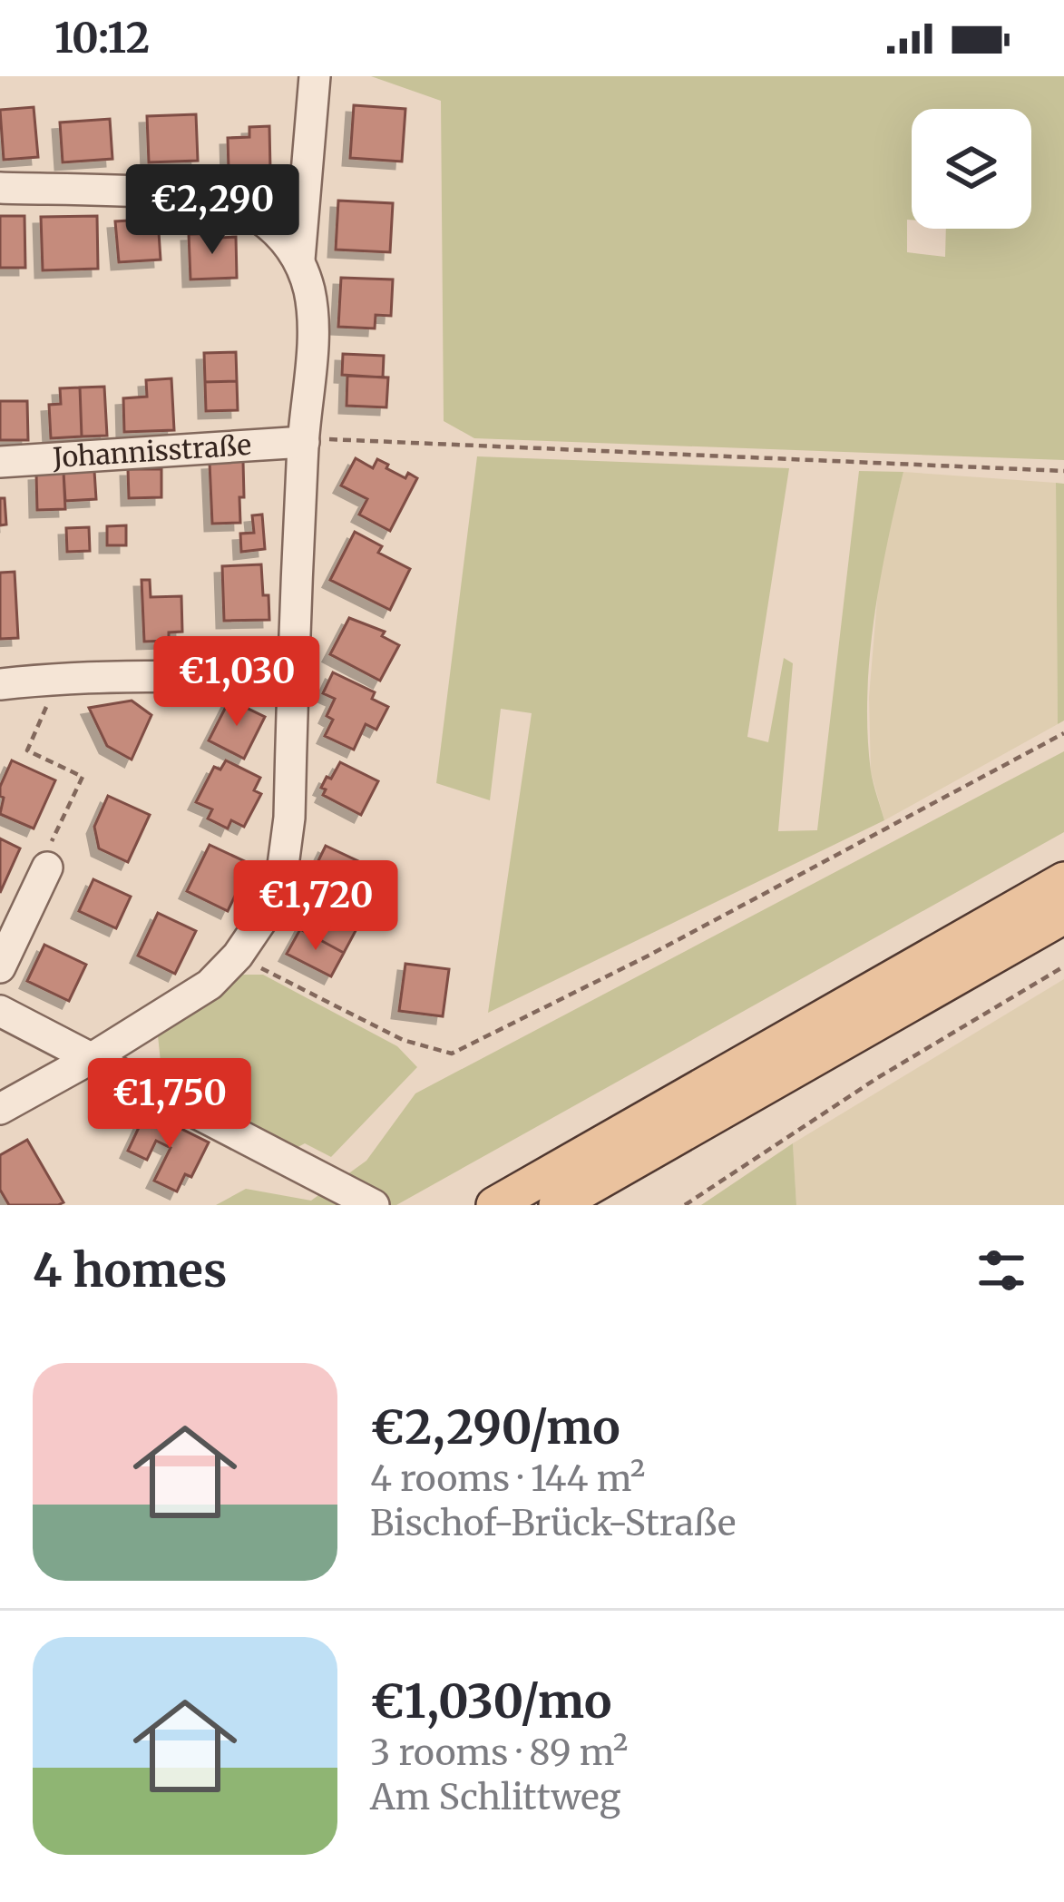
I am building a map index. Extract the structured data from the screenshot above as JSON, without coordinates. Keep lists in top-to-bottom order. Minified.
{"streets":{"street":["Johannisstraße"]},"page":{"status":"10:12","price":["€2,290","€1,030","€1,720","€1,750"],"heading":"4 homes","list":[{"name":"€2,290/mo","note":"4 rooms · 144 m² · Bischof-Brück-Straße"},{"name":"€1,030/mo","note":"3 rooms · 89 m² · Am Schlittweg"}]}}
